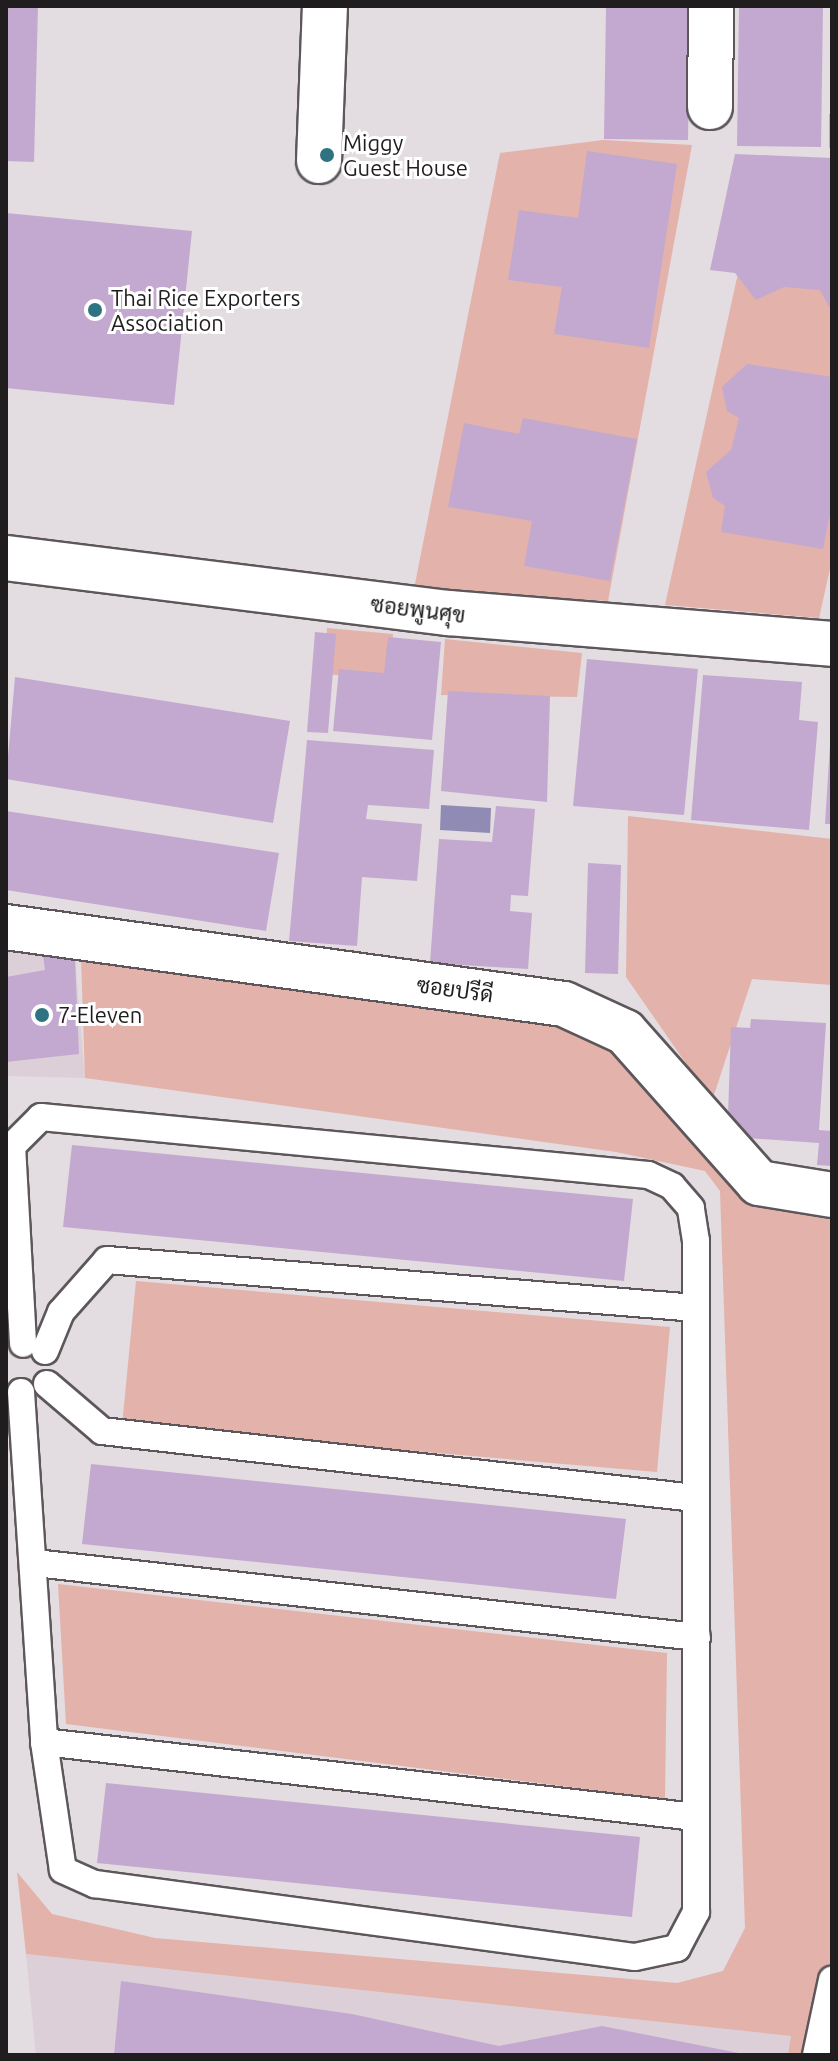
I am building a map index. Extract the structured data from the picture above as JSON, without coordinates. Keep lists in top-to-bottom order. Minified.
{"streets":{"street":["ซอยพูนศุข","ซอยปรีดี"]},"places":["Miggy Guest House","Thai Rice Exporters Association","7-Eleven"]}
